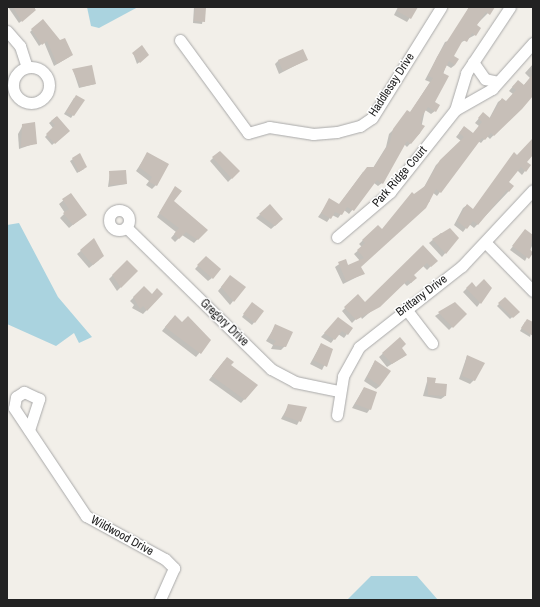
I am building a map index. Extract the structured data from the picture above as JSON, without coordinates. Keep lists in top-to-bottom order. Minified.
{"streets":{"street":["Haddlesay Drive","Park Ridge Court","Brittany Drive","Gregory Drive","Wildwood Drive"]},"crossings":[["Brittany Drive","Gregory Drive"]]}
